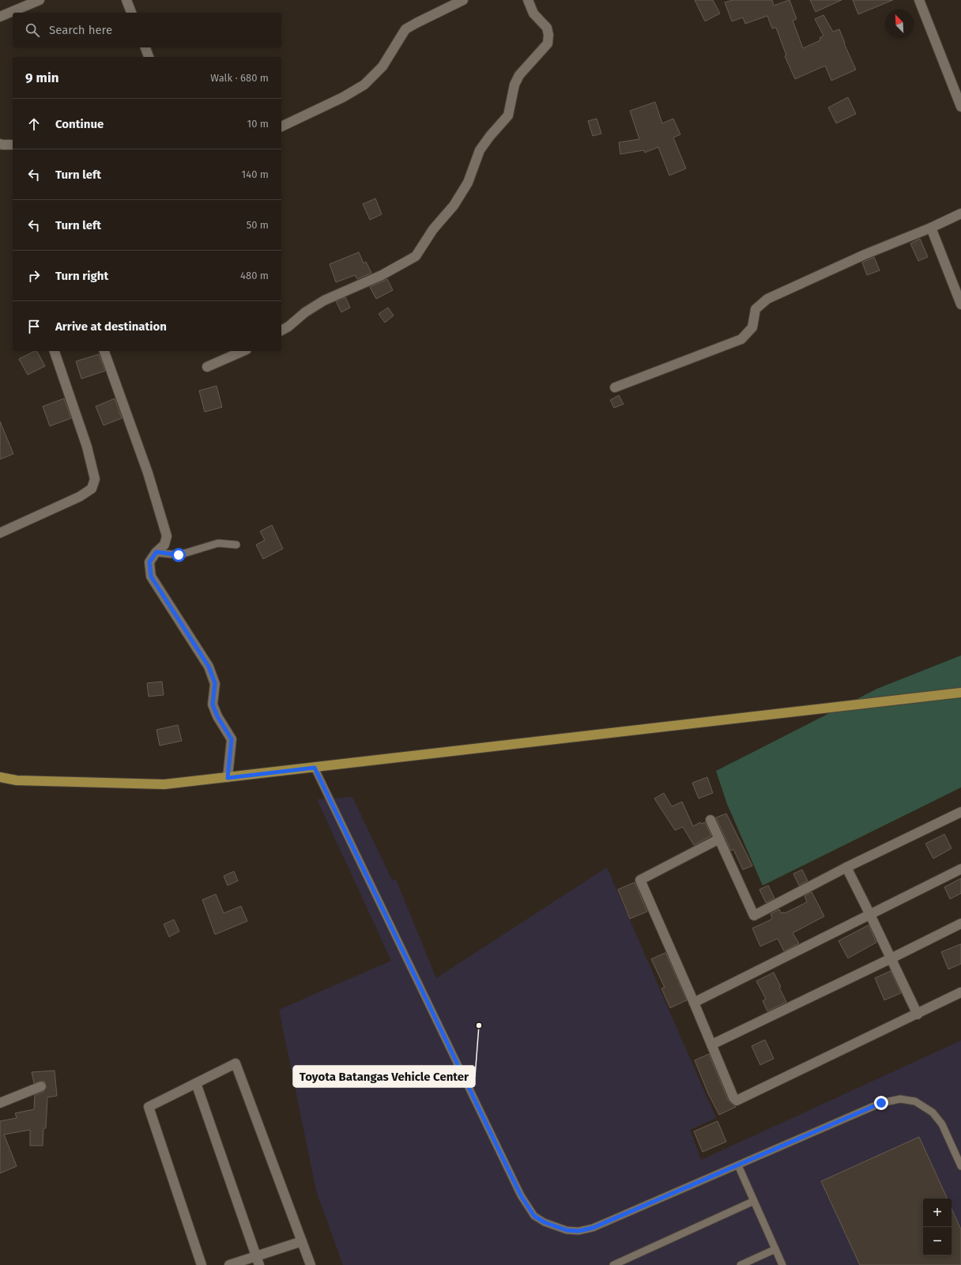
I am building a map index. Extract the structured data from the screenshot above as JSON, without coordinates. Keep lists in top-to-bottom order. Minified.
{"places":["Toyota Batangas Vehicle Center"],"north":"top left","page":{"search":"Search here","heading":["9 min","Walk · 680 m"],"list":[["Continue","10 m"],["Turn left","140 m"],["Turn left","50 m"],["Turn right","480 m"],"Arrive at destination"],"map_buttons":["+","−"]}}
